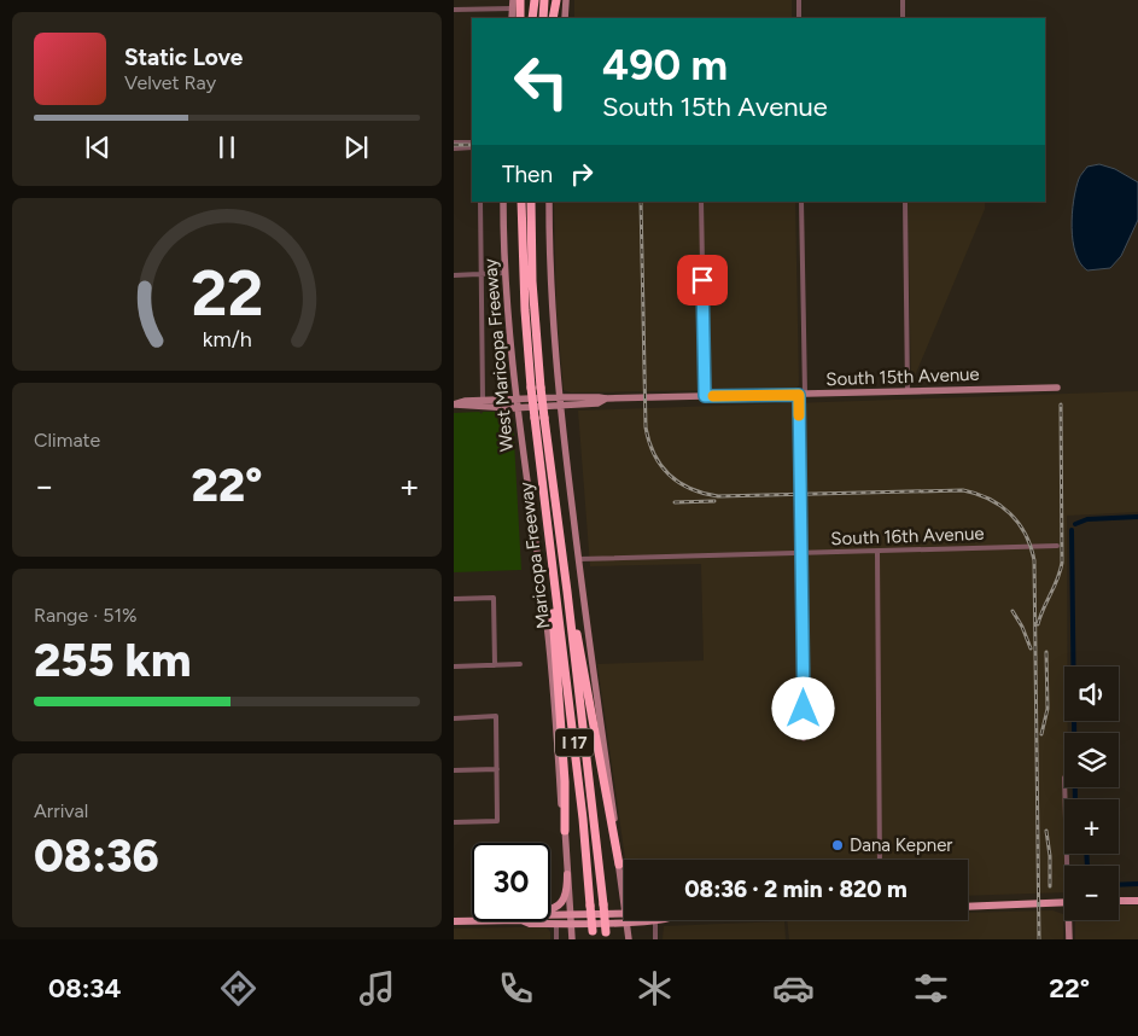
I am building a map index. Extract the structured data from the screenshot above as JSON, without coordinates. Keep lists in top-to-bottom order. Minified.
{"streets":{"highway":["Maricopa Freeway","I 17"],"main road":["West Maricopa Freeway","South 15th Avenue"],"street":["South 16th Avenue"]},"crossings":[["West Maricopa Freeway","South 15th Avenue"]],"places":["Dana Kepner"],"page":{"turn":["490 m","South 15th Avenue"],"song":["Static Love","Velvet Ray"],"then":"Then","tile":["Climate",["Range · 51%","255 km"],["Arrival","08:36"]],"heat":["−","22°","+"],"map_buttons":["+","−"],"limit":"30","trip":"08:36 · 2 min · 820 m","tabs":["08:34","22°"],"gauge":["22","km/h"]}}
